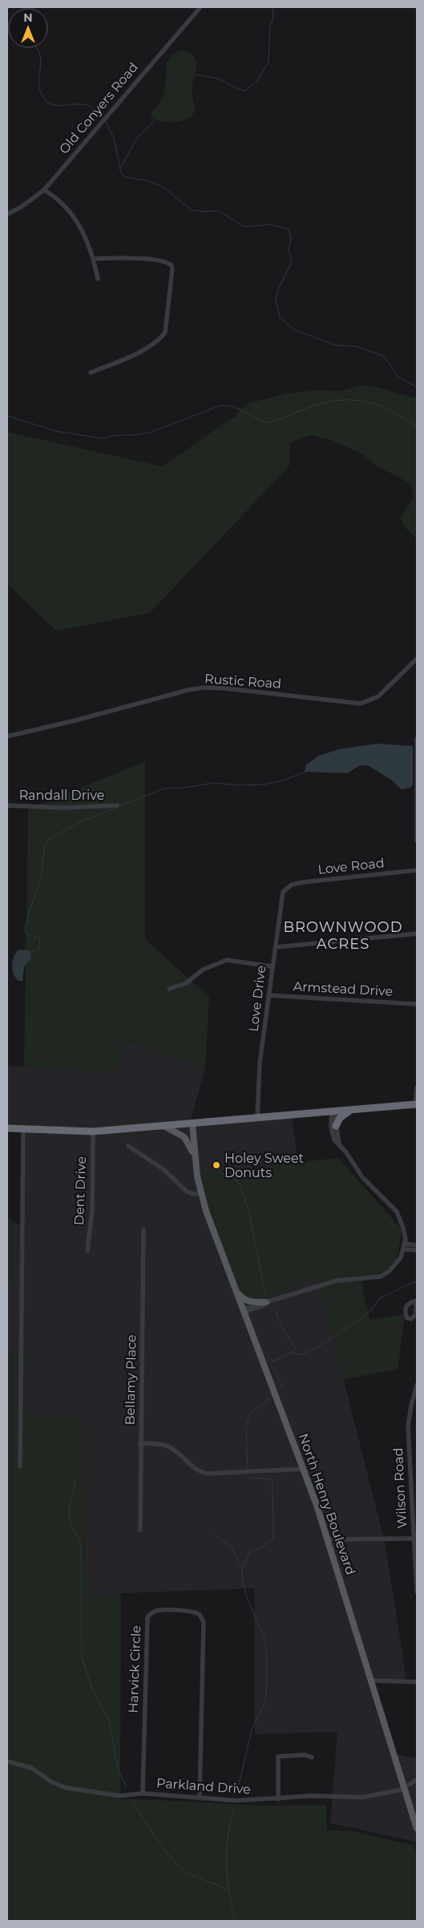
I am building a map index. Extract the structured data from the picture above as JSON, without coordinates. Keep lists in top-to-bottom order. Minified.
{"streets":{"main road":["North Henry Boulevard"],"street":["Old Conyers Road","Rustic Road","Randall Drive","Love Road","Armstead Drive","Love Drive","Dent Drive","Bellamy Place","Wilson Road","Harvick Circle","Parkland Drive"]},"crossings":[["Love Road","Love Drive"],["Armstead Drive","Love Drive"],["North Henry Boulevard","Parkland Drive"],["Harvick Circle","Parkland Drive"]],"districts":["BROWNWOOD ACRES"],"places":["Holey Sweet Donuts"],"north":"top"}
